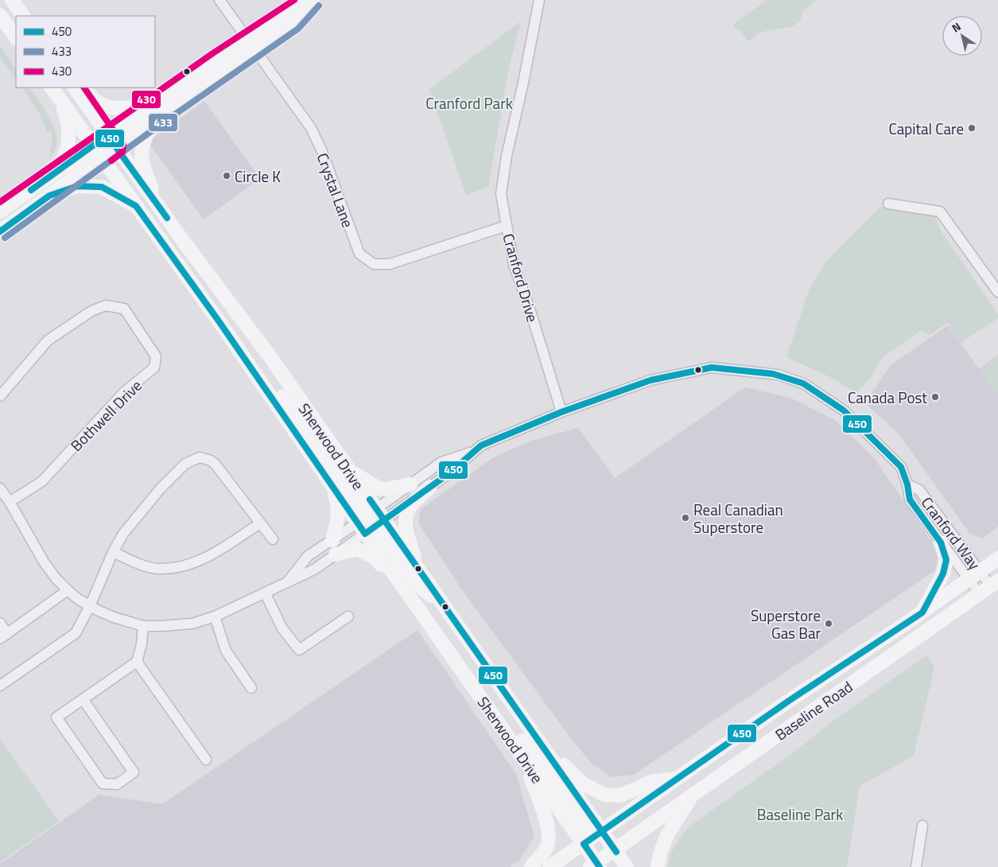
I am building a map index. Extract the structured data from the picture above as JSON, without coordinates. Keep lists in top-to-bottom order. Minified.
{"streets":{"main road":["Sherwood Drive","Baseline Road"],"street":["Crystal Lane","Cranford Drive","Bothwell Drive","Cranford Way"]},"crossings":[["Crystal Lane","Cranford Drive"],["Cranford Drive","Cranford Way"],["Sherwood Drive","Cranford Way"],["Sherwood Drive","Baseline Road"],["Cranford Way","Baseline Road"]],"parks":["Cranford Park","Baseline Park"],"places":["Capital Care","Circle K","Canada Post","Real Canadian Superstore","Superstore Gas Bar"],"lines":["transit line 430","transit line 433","transit line 450"],"legend":["450","433","430"],"north":"top left"}
